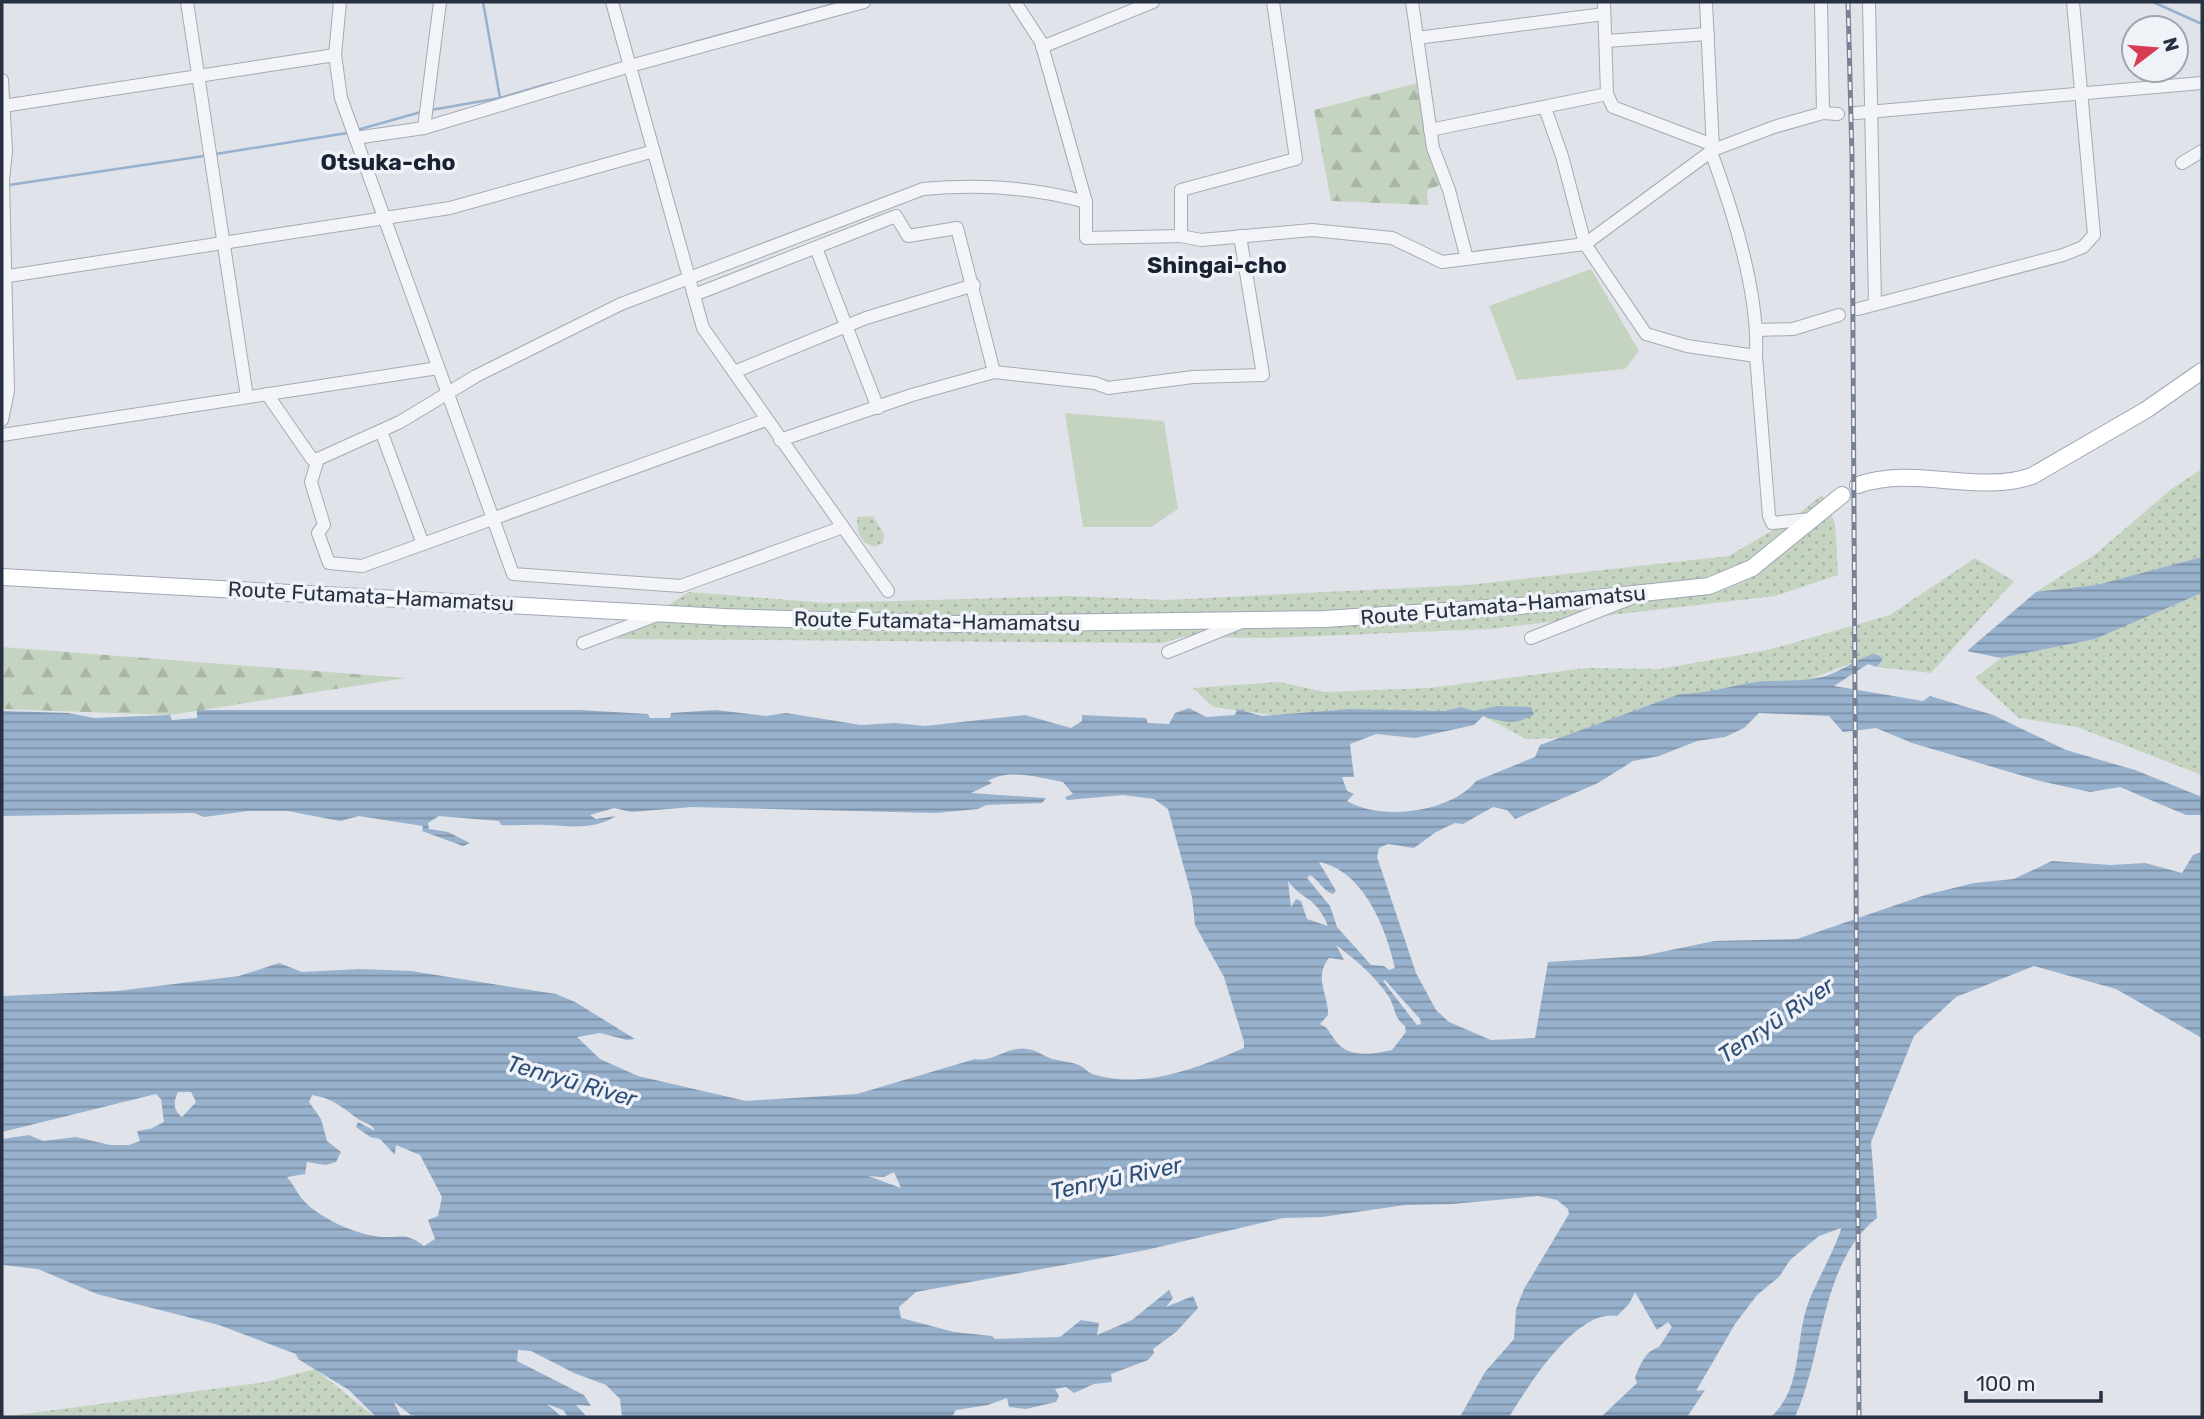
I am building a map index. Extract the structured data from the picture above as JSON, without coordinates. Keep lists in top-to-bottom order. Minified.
{"streets":{"main road":["Route Futamata-Hamamatsu"]},"districts":["Otsuka-cho","Shingai-cho"],"water":["Tenryū River"],"scale_bar":"100 m","north":"right"}
